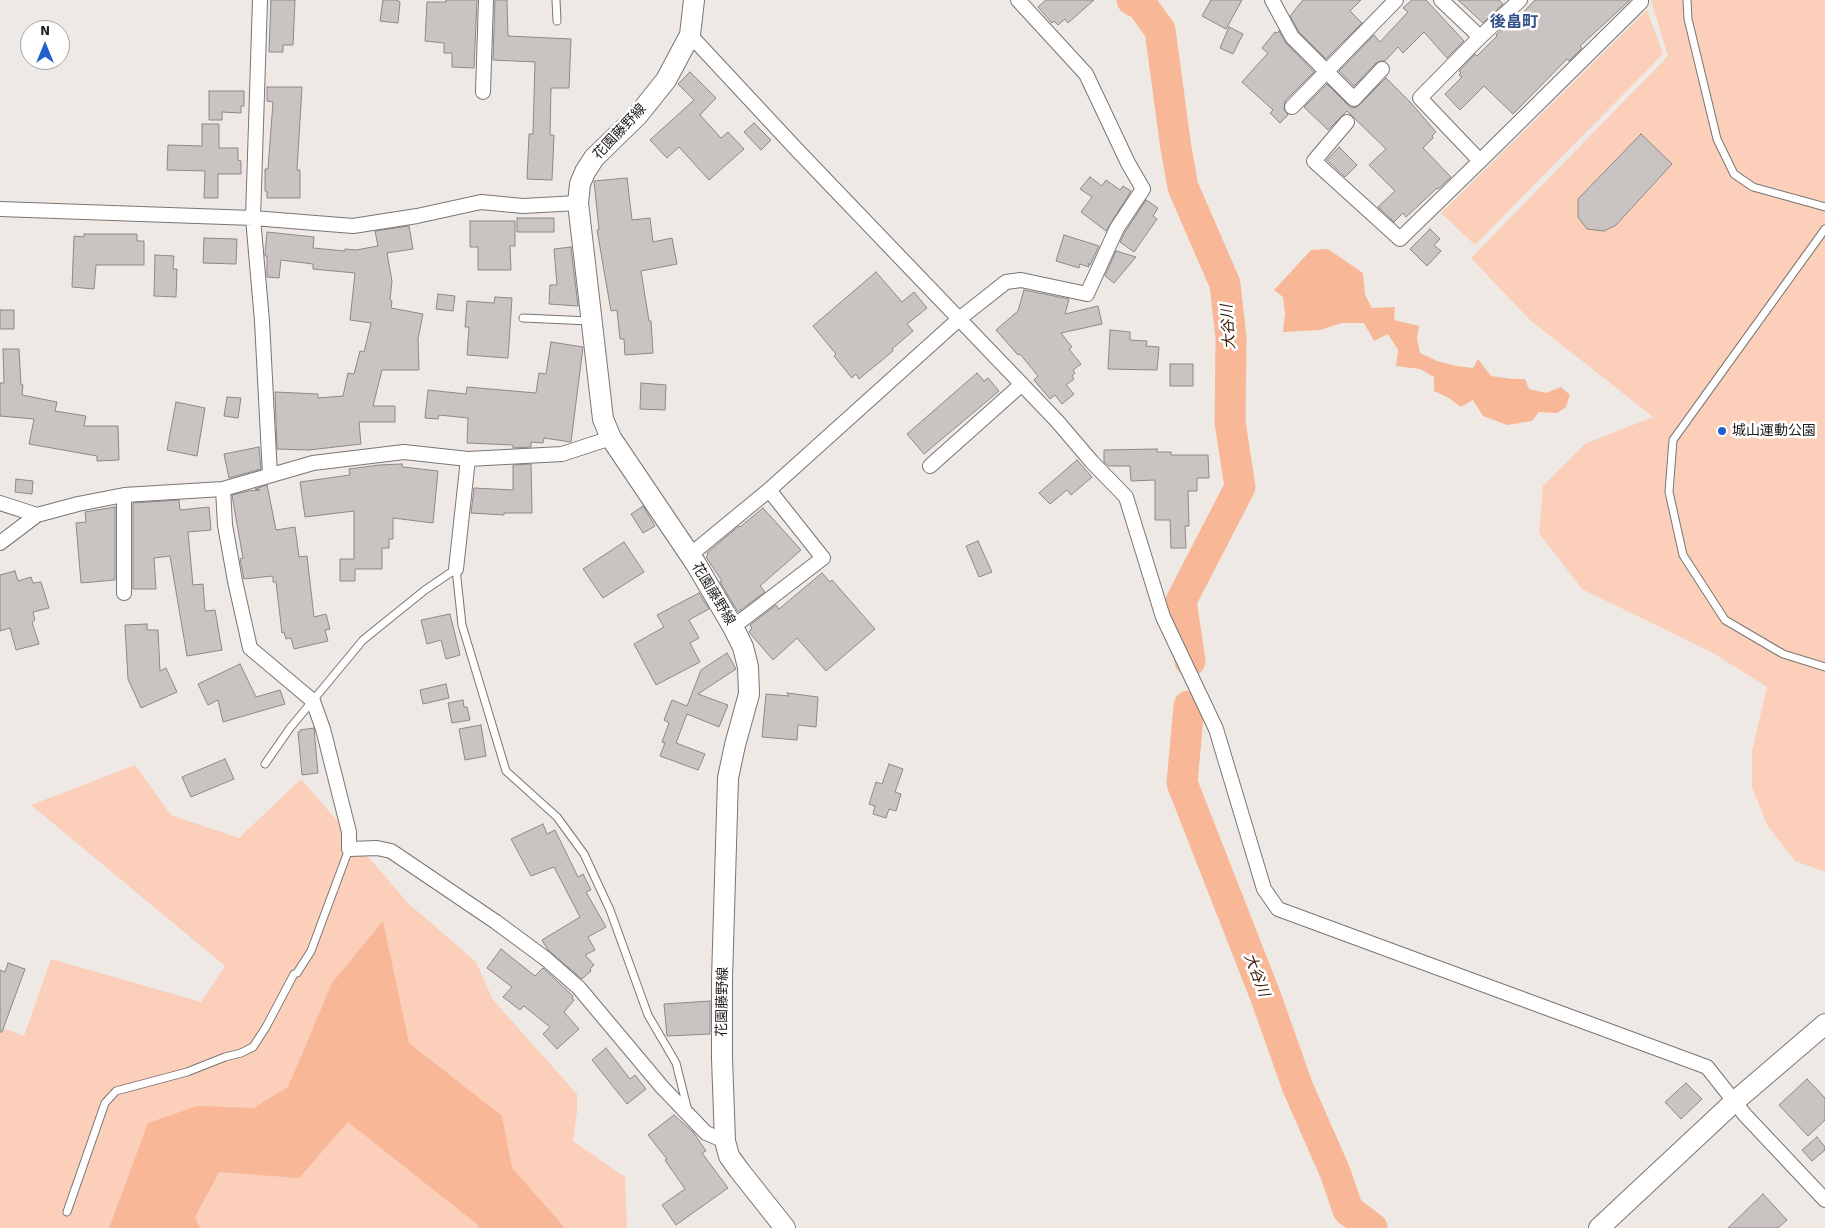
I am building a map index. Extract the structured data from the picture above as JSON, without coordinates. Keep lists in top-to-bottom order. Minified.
{"streets":{"main road":["花園藤野線"]},"districts":["後畠町"],"water":["大谷川"],"places":["城山運動公園"],"north":"top"}
